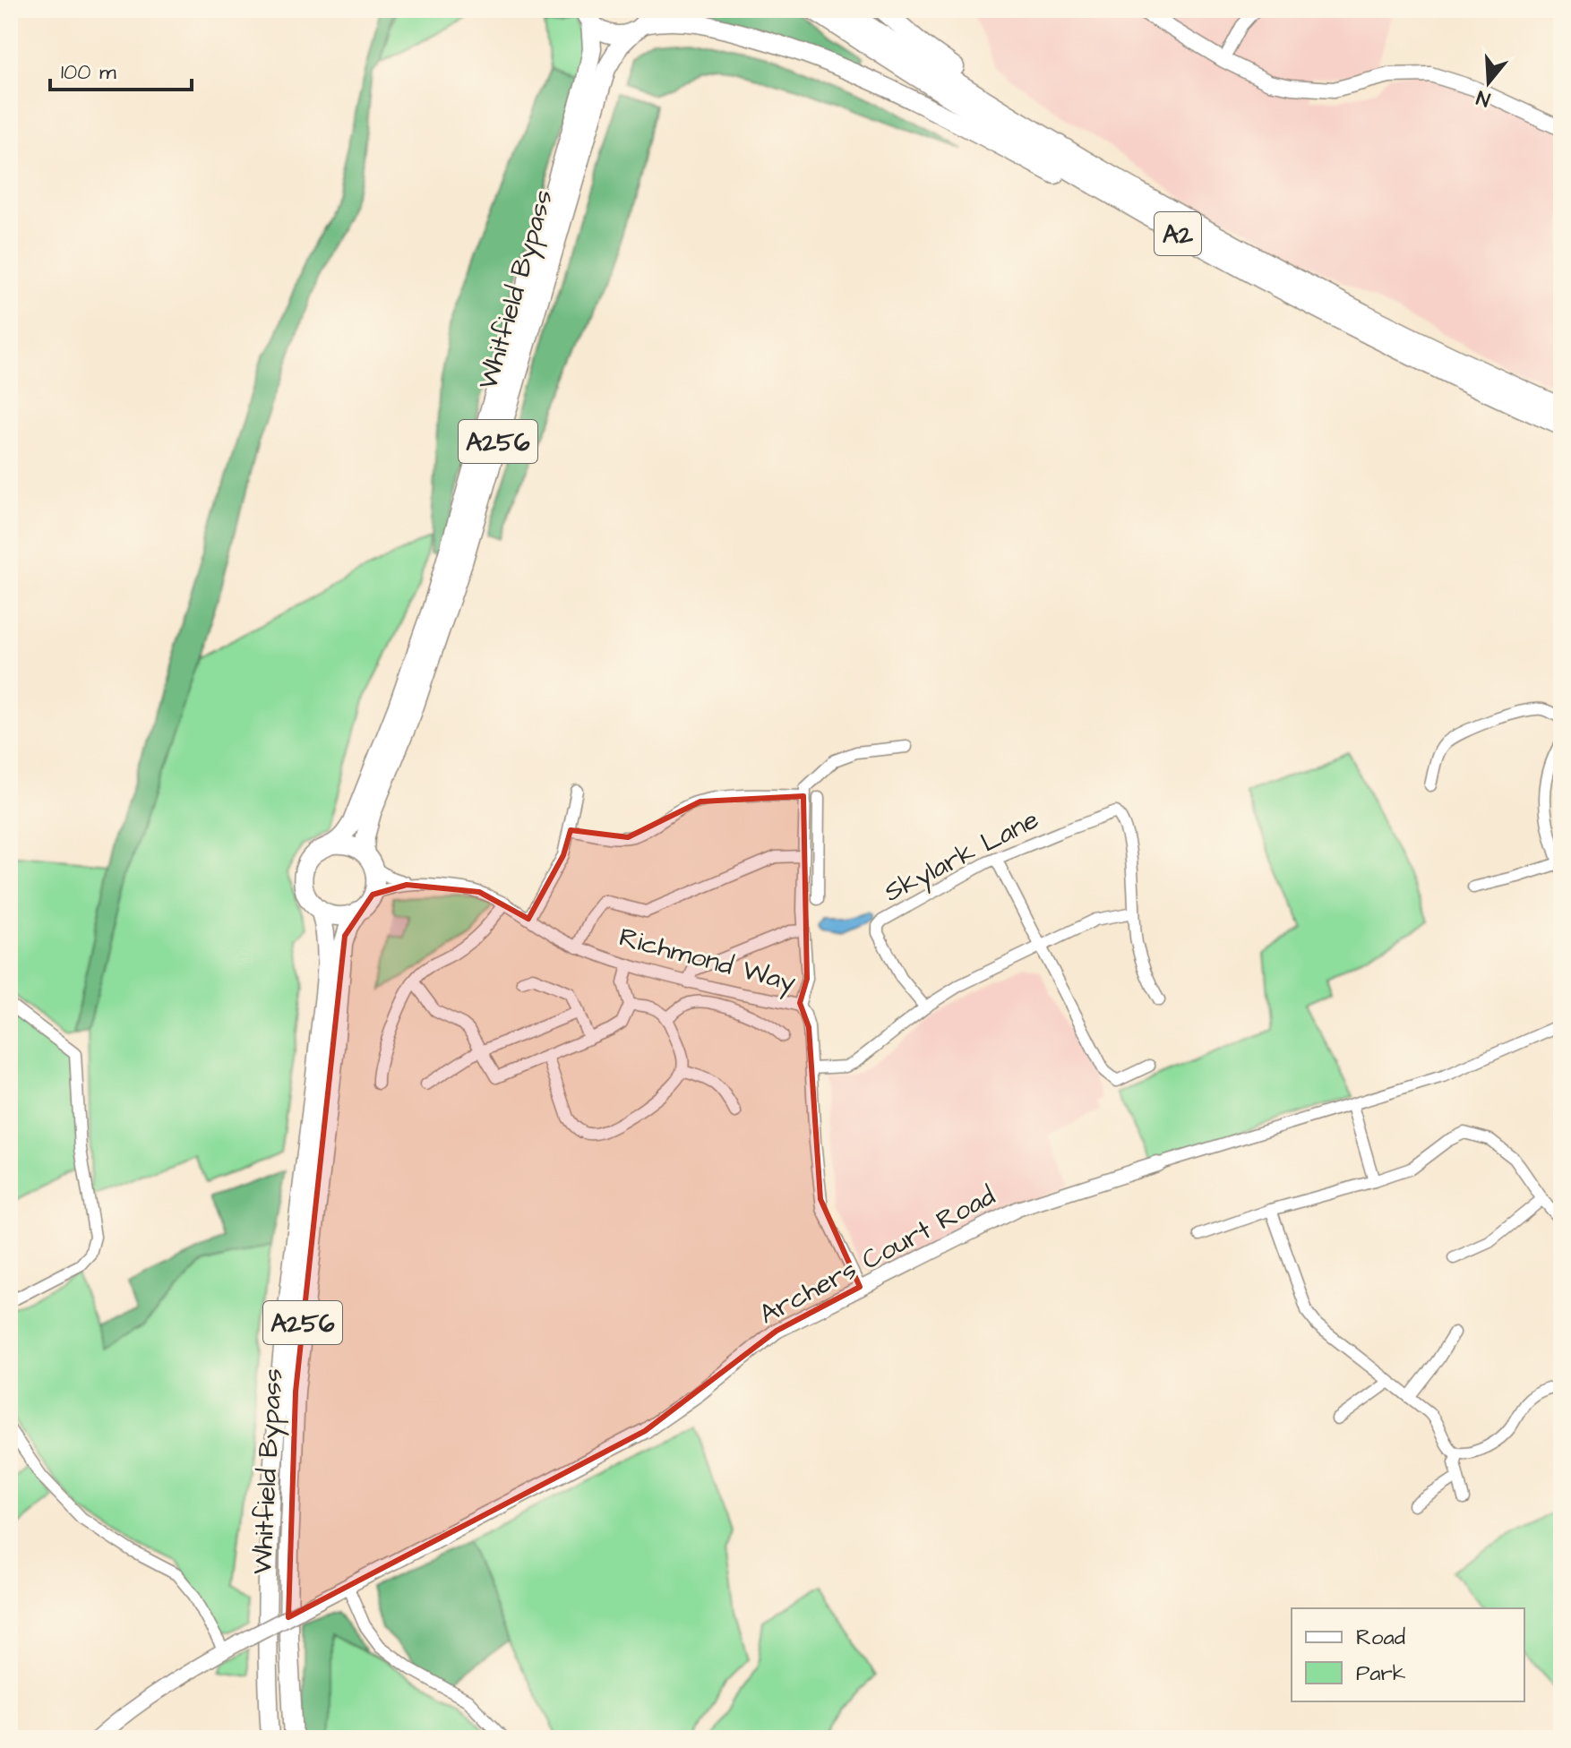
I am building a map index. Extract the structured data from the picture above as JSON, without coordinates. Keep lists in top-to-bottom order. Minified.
{"streets":{"highway":["A2","Whitfield Bypass","A256"],"street":["Skylark Lane","Richmond Way","Archers Court Road"]},"crossings":[["Whitfield Bypass","Richmond Way"],["Richmond Way","Archers Court Road"]],"legend":["Road","Park"],"scale_bar":"100 m","north":"bottom"}
